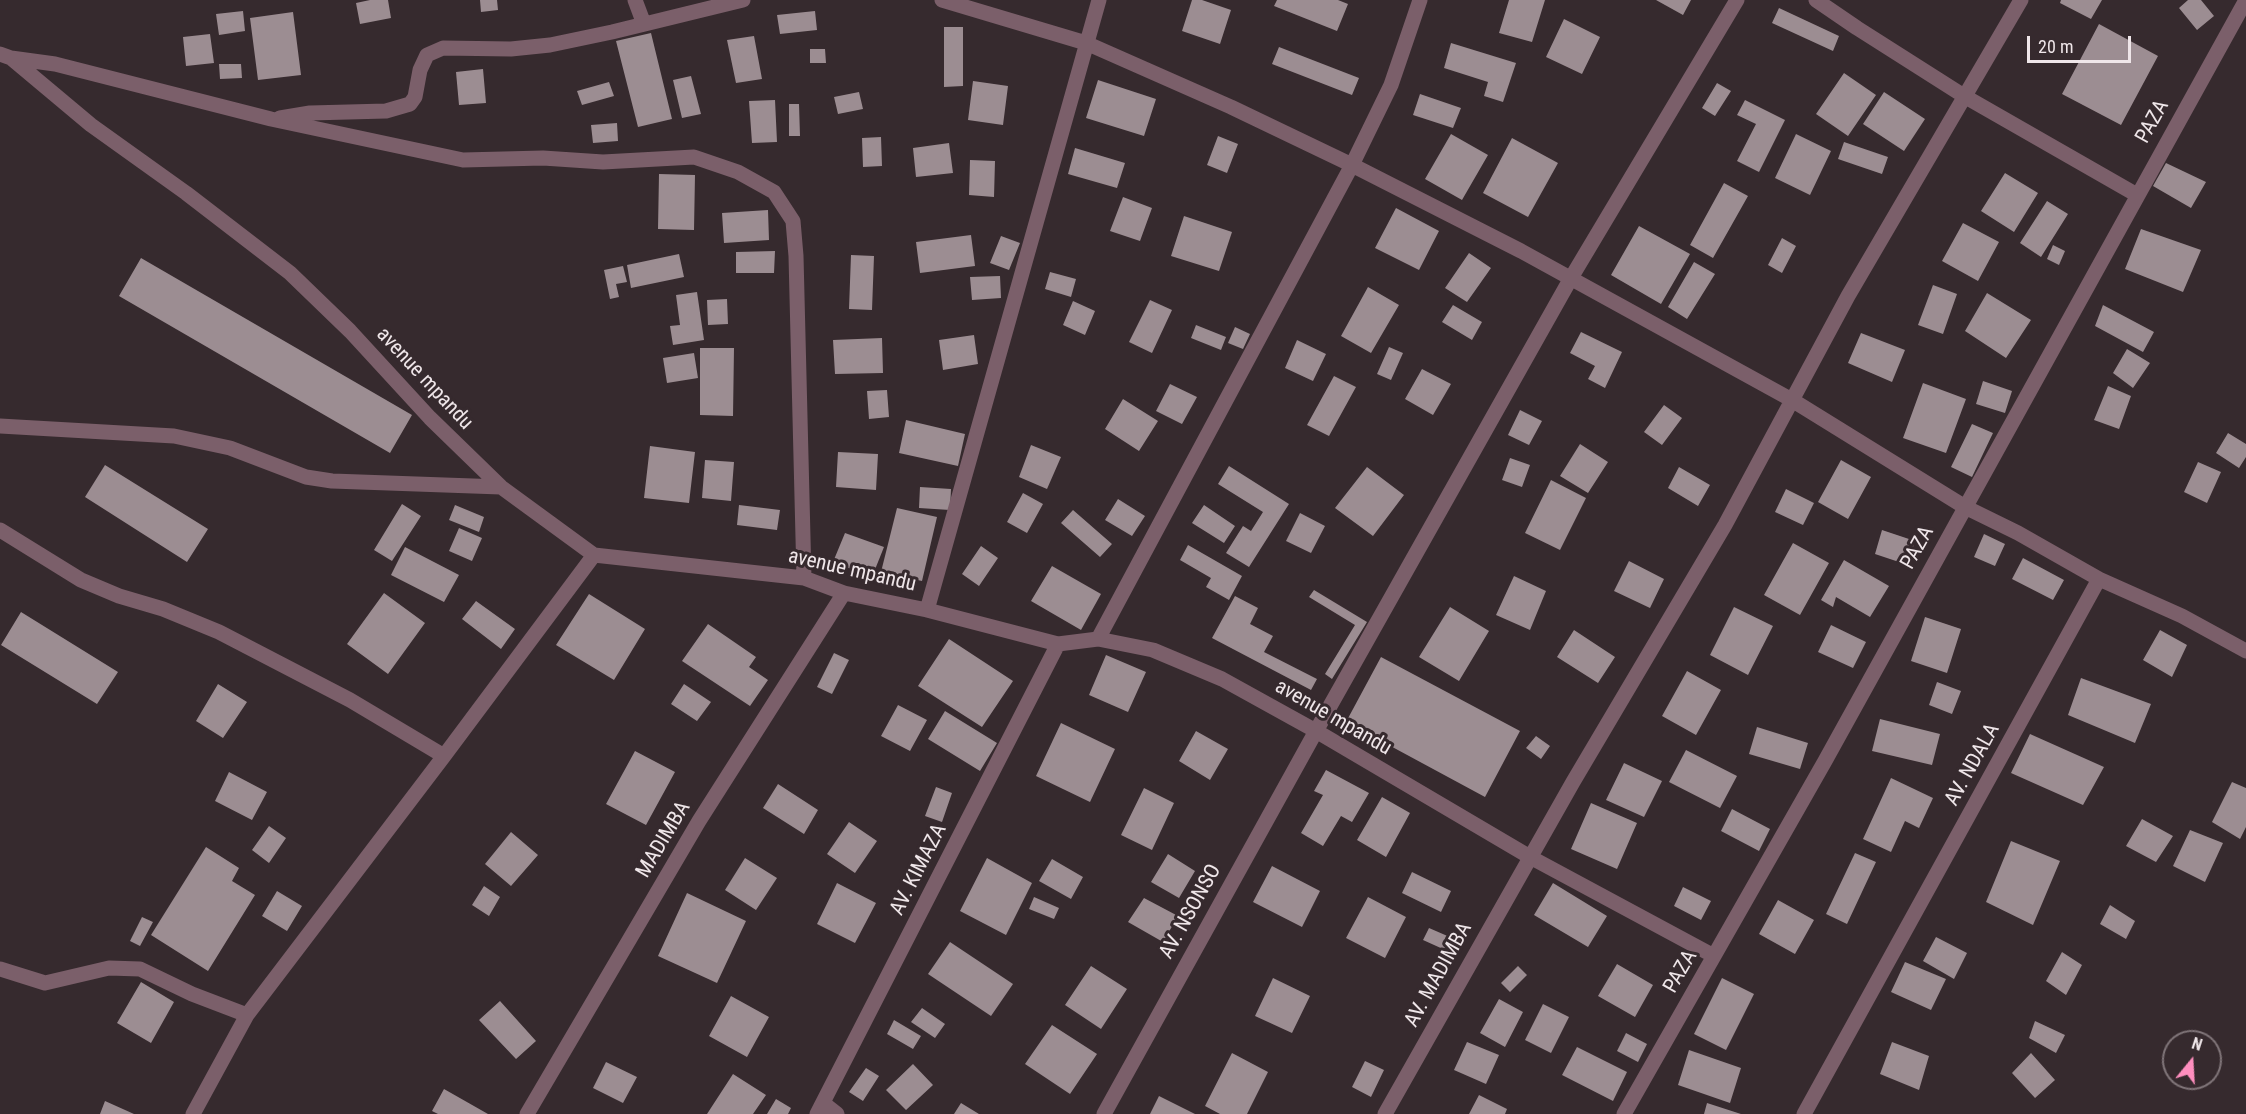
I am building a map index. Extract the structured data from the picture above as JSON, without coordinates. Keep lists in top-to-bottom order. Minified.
{"streets":{"street":["PAZA","avenue mpandu","AV. NDALA","MADIMBA","AV. KIMAZA","AV. NSONSO","AV. MADIMBA"]},"crossings":[["PAZA","avenue mpandu"],["avenue mpandu","MADIMBA"],["avenue mpandu","AV. KIMAZA"],["avenue mpandu","AV. NSONSO"],["avenue mpandu","AV. MADIMBA"]],"scale_bar":"20 m","north":"top"}
